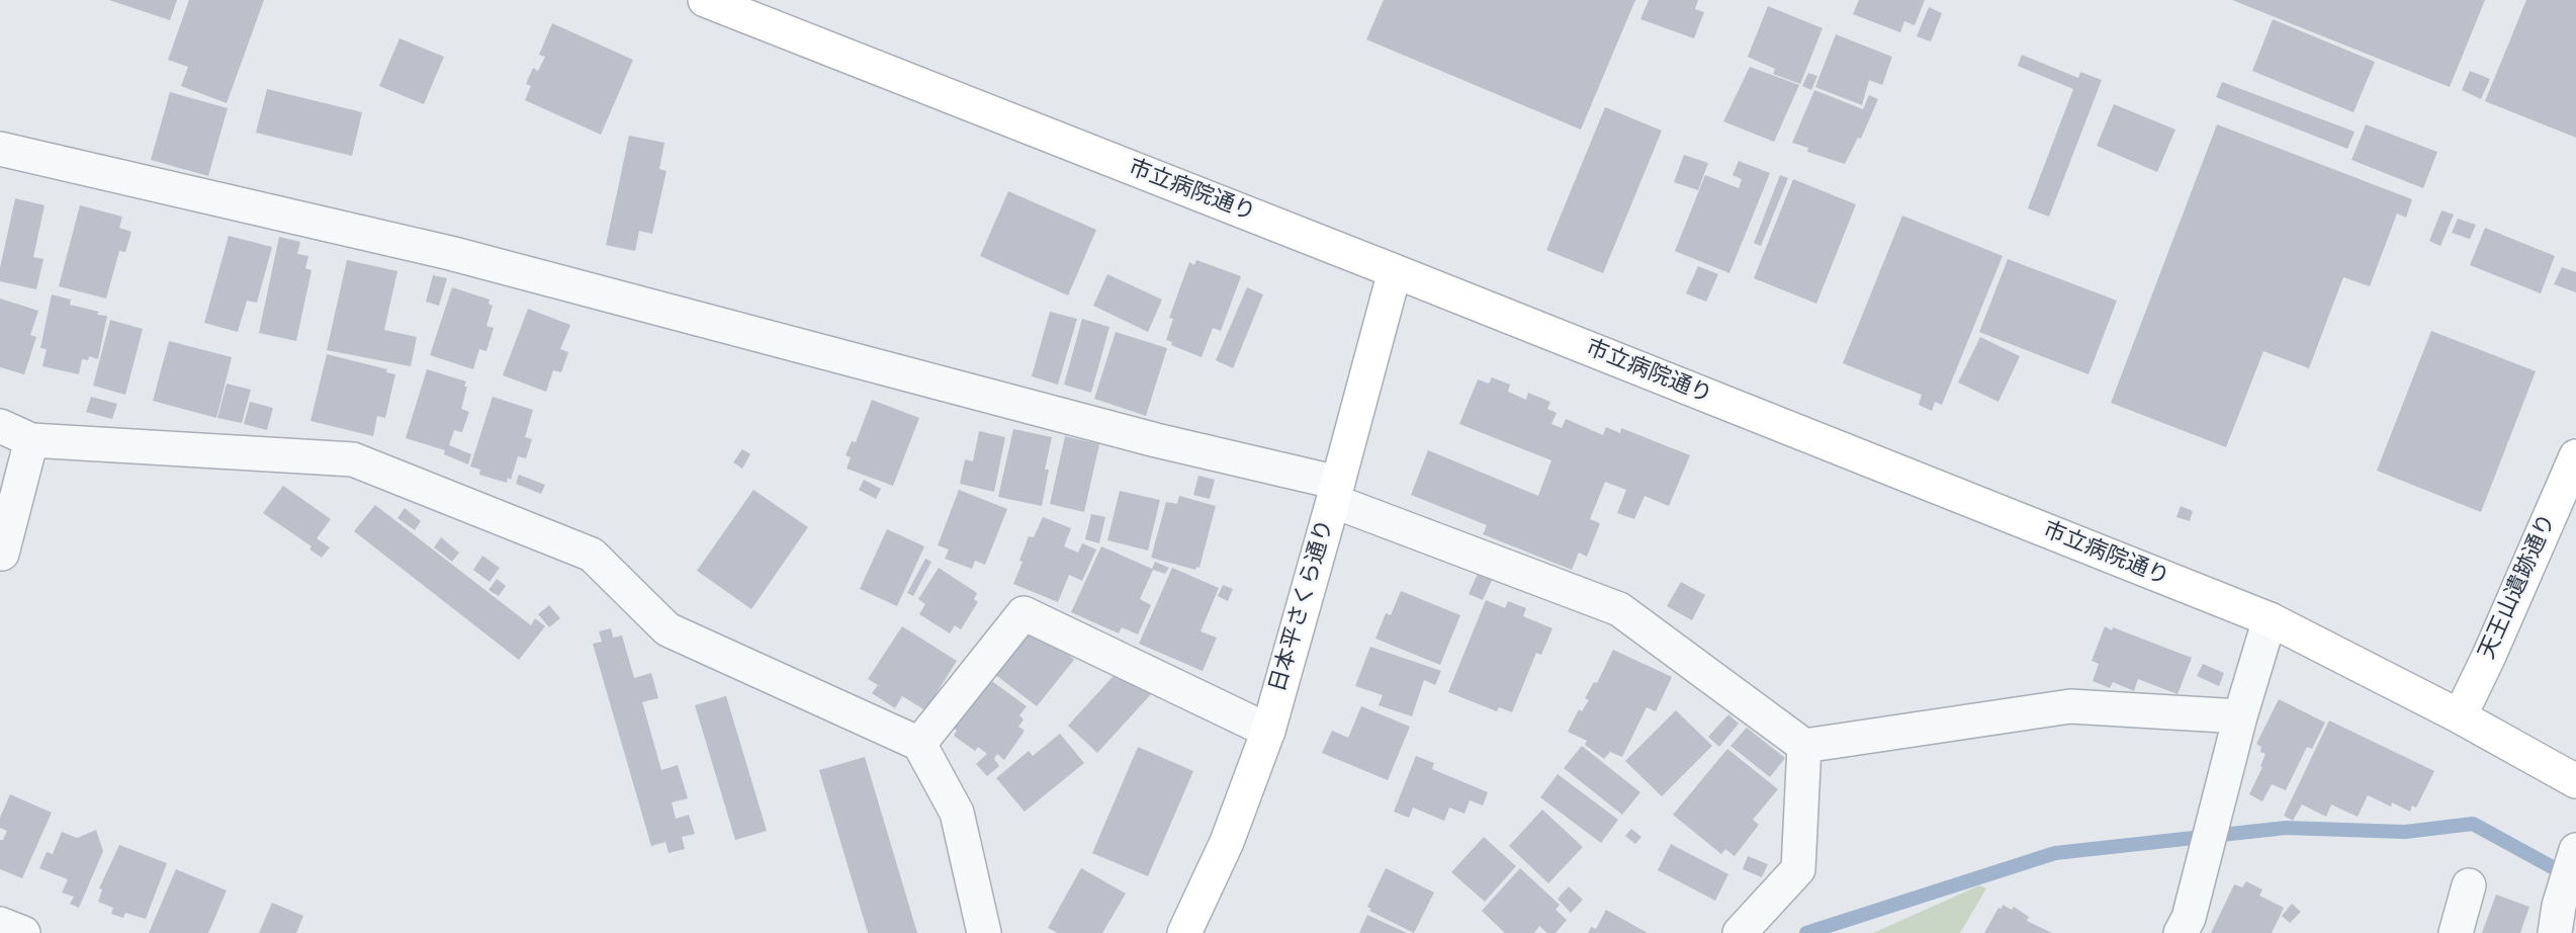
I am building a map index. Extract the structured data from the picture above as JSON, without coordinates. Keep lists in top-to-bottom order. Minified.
{"streets":{"main road":["市立病院通り","天王山遺跡通り","日本平さくら通り"]},"crossings":[["市立病院通り","天王山遺跡通り"],["市立病院通り","日本平さくら通り"]]}
